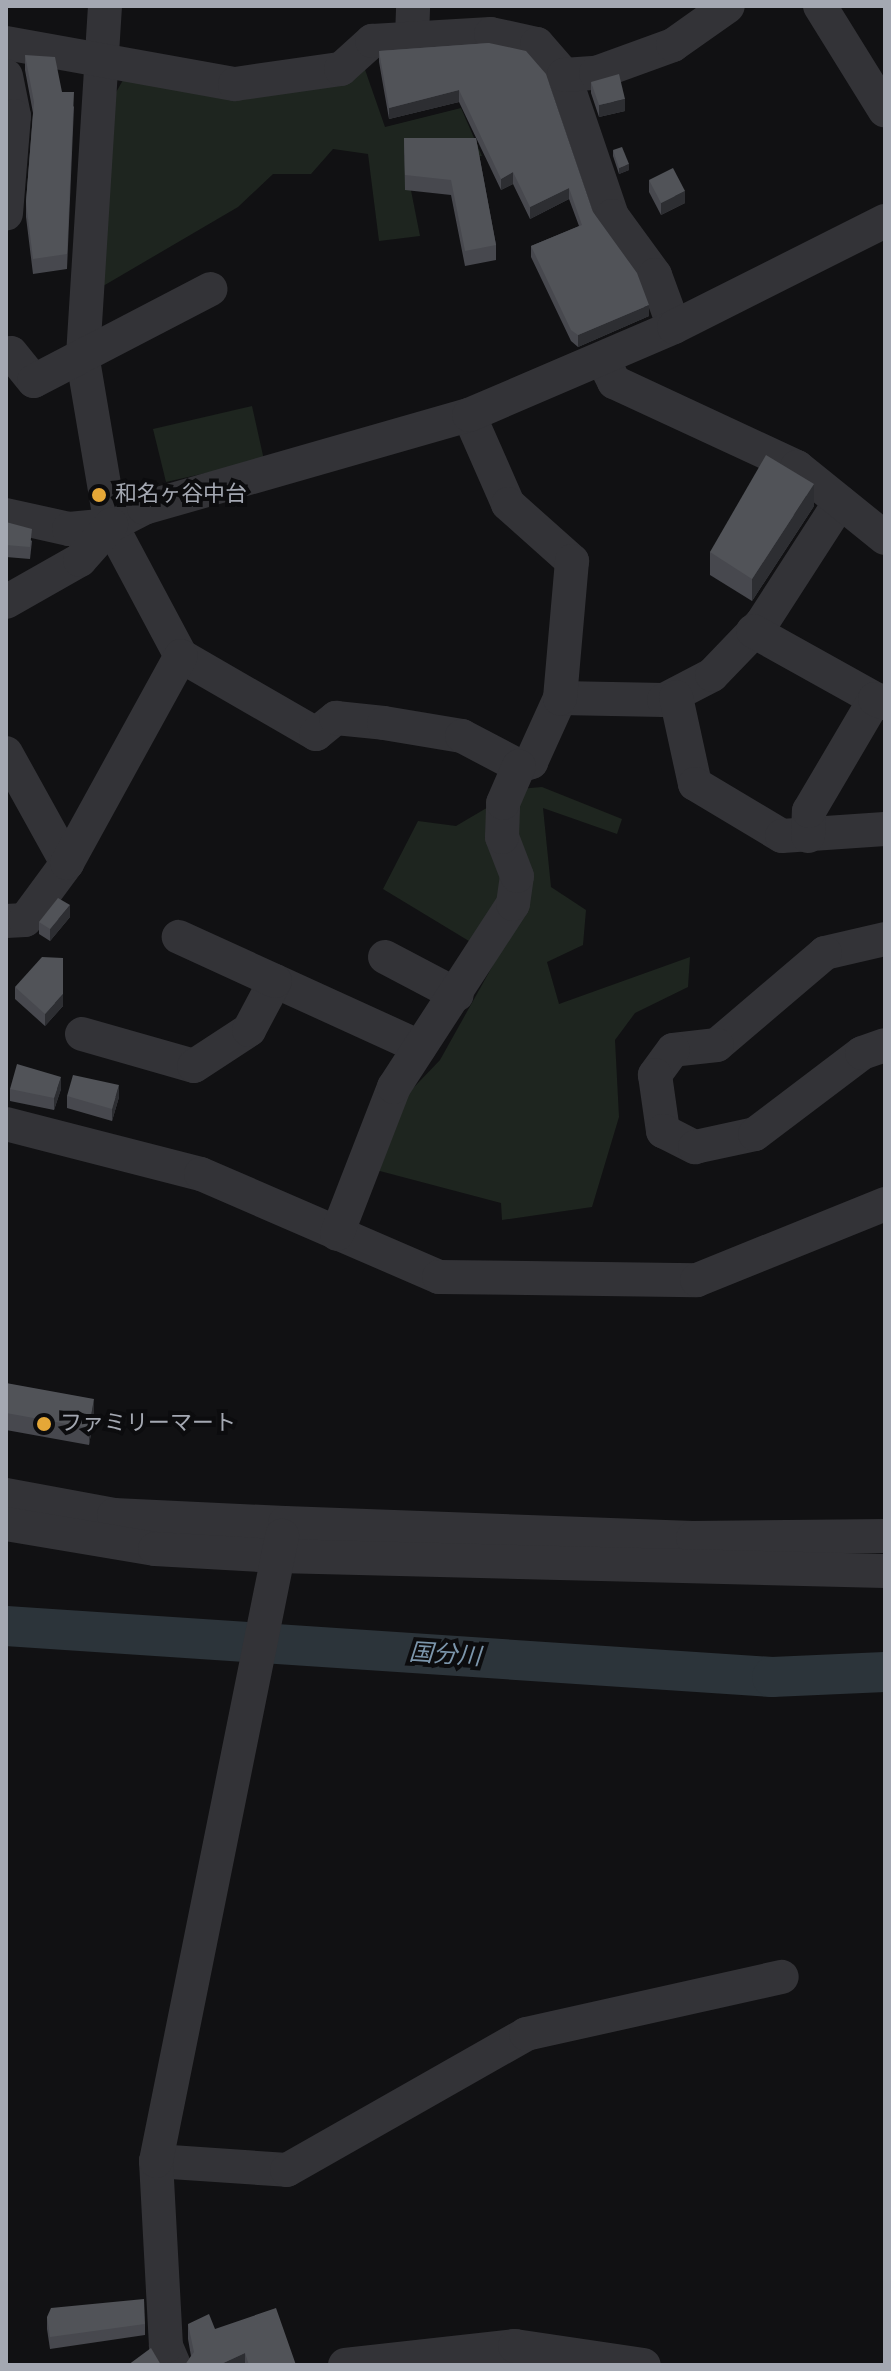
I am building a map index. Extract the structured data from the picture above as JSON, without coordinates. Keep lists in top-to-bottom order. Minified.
{"water":["国分川"],"places":["和名ヶ谷中台","ファミリーマート"]}
